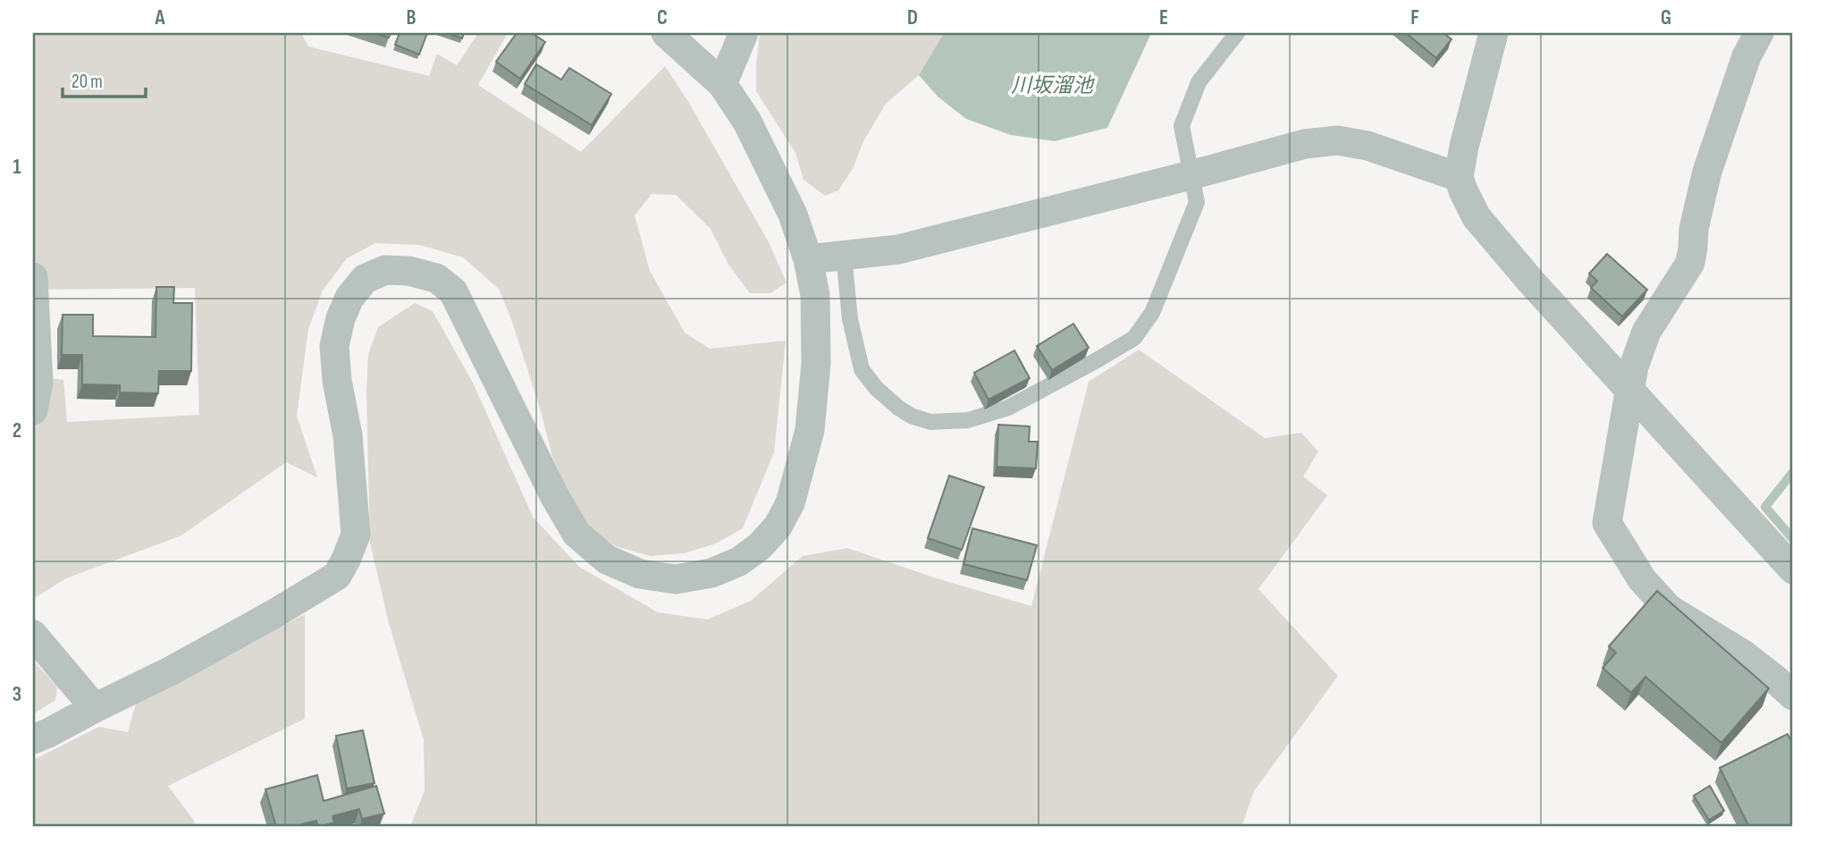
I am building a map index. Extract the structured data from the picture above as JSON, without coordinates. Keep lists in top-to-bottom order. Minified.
{"water":["川坂溜池"],"scale_bar":"20 m","grid":{"columns":["A","B","C","D","E","F","G"],"rows":["1","2","3"]}}
